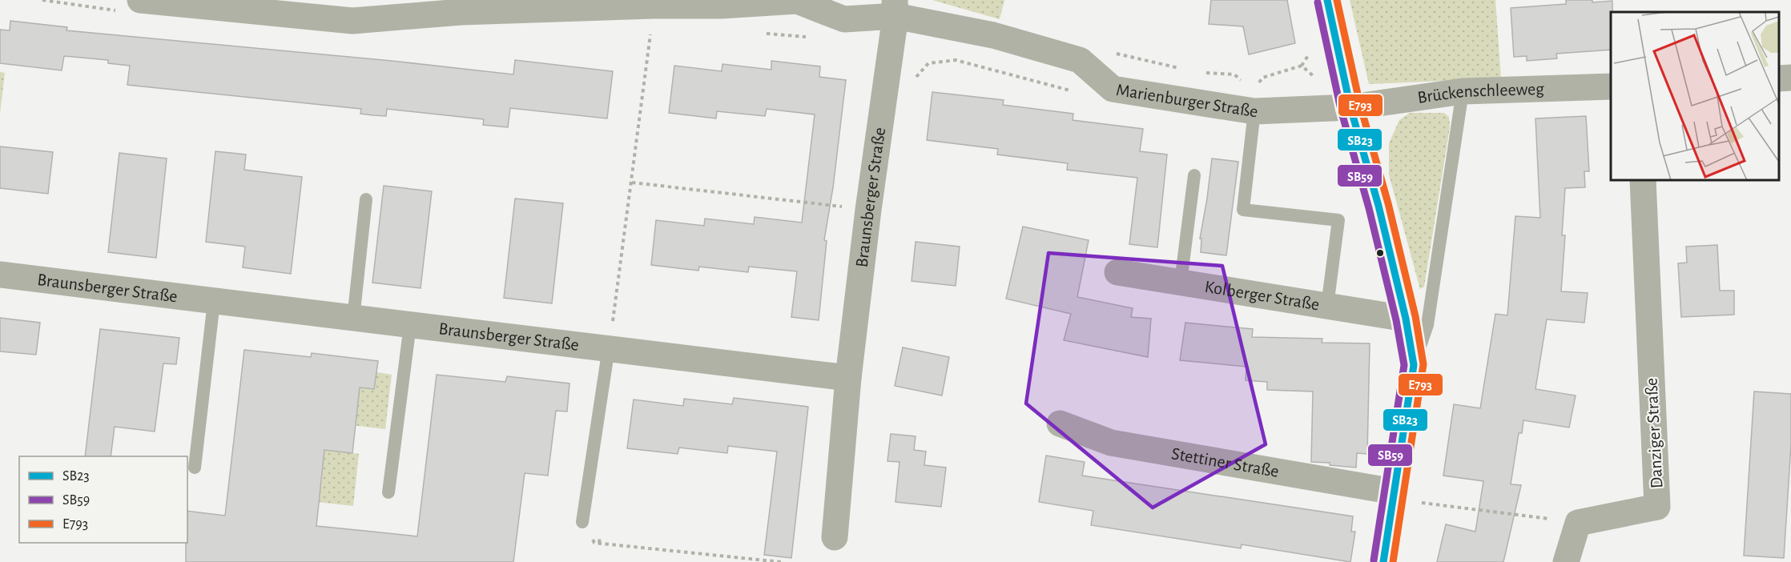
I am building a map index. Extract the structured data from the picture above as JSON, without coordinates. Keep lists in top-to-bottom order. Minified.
{"streets":{"street":["Brückenschleeweg","Marienburger Straße","Braunsberger Straße","Kolberger Straße","Danziger Straße","Stettiner Straße"]},"crossings":[["Brückenschleeweg","Marienburger Straße"],["Marienburger Straße","Braunsberger Straße"]],"lines":["transit line SB23","transit line E793","transit line SB59"],"legend":["SB23","SB59","E793"]}
